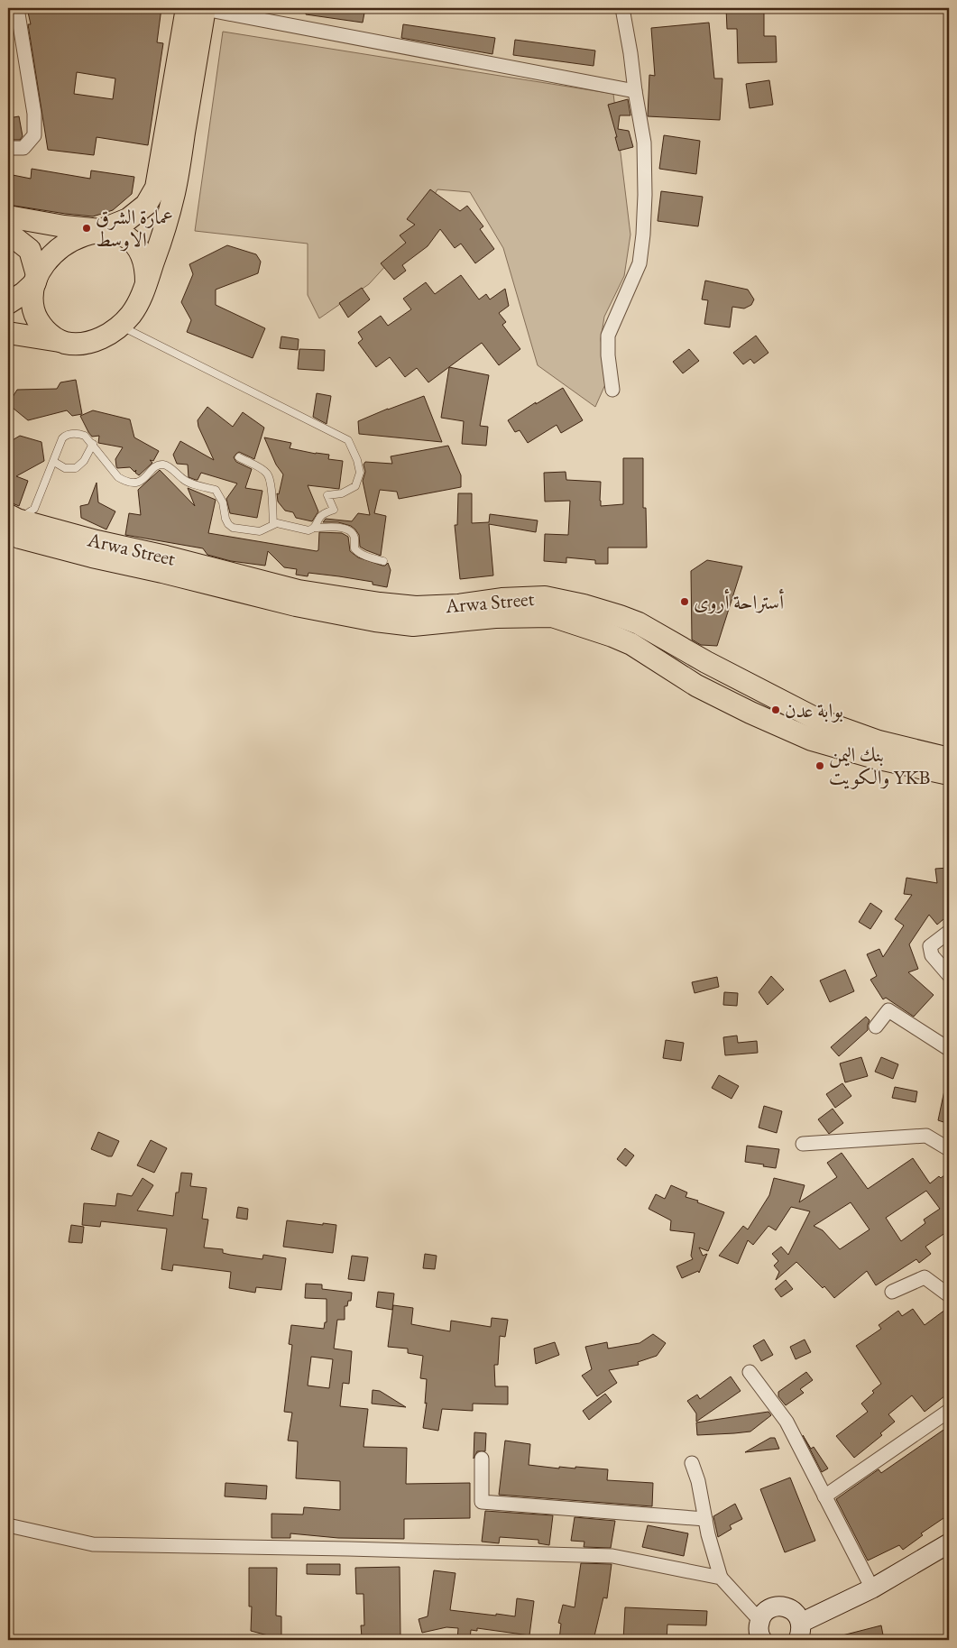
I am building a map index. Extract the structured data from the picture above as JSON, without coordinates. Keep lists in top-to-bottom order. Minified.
{"streets":{"main road":["Arwa Street"]},"places":["عمارة الشرق الاوسط","أستراحة أروى","بوابة عدن","بنك اليمن والكويت YKB"]}
